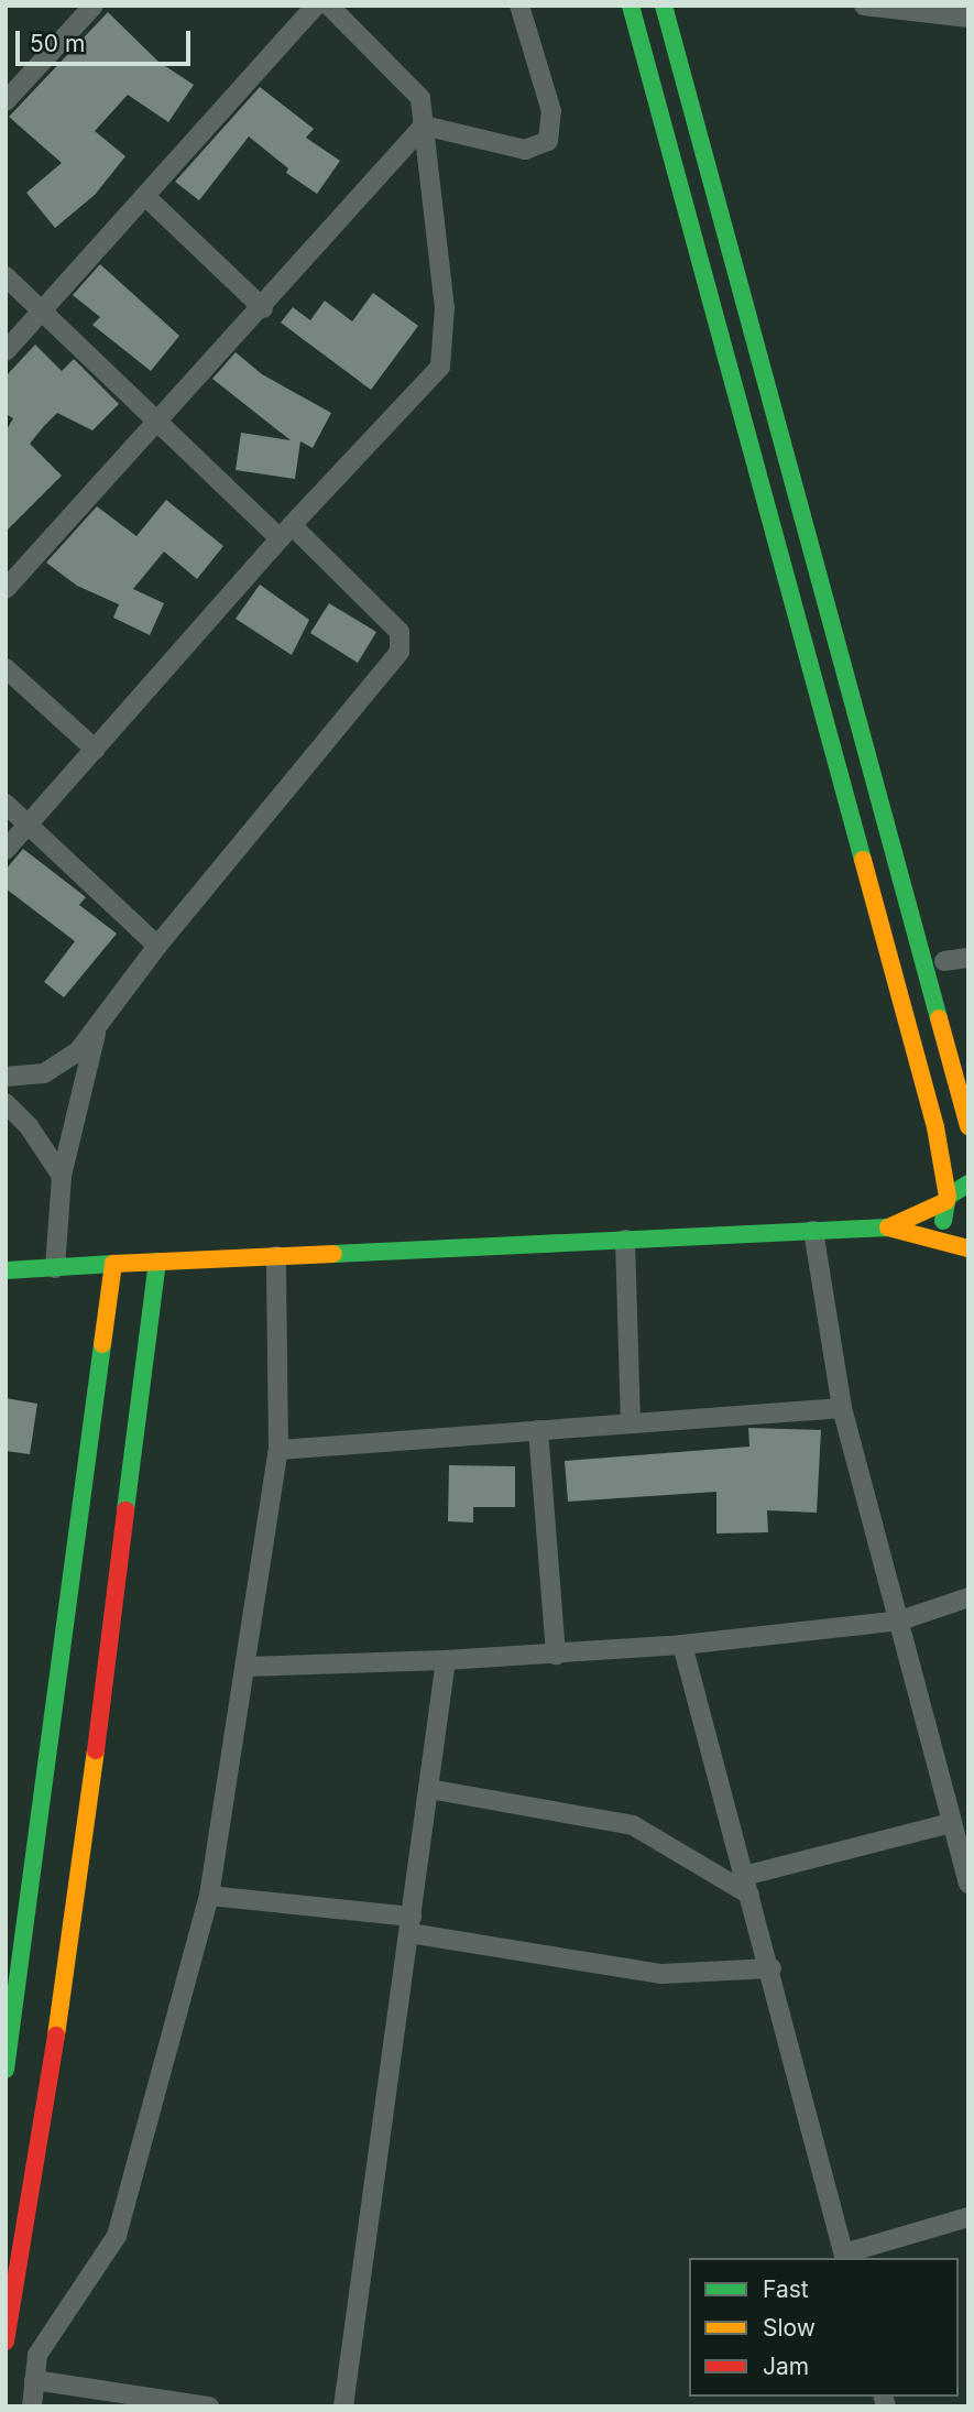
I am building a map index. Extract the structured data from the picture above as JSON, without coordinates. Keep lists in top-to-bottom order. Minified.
{"legend":["Fast","Slow","Jam"],"scale_bar":"50 m"}
